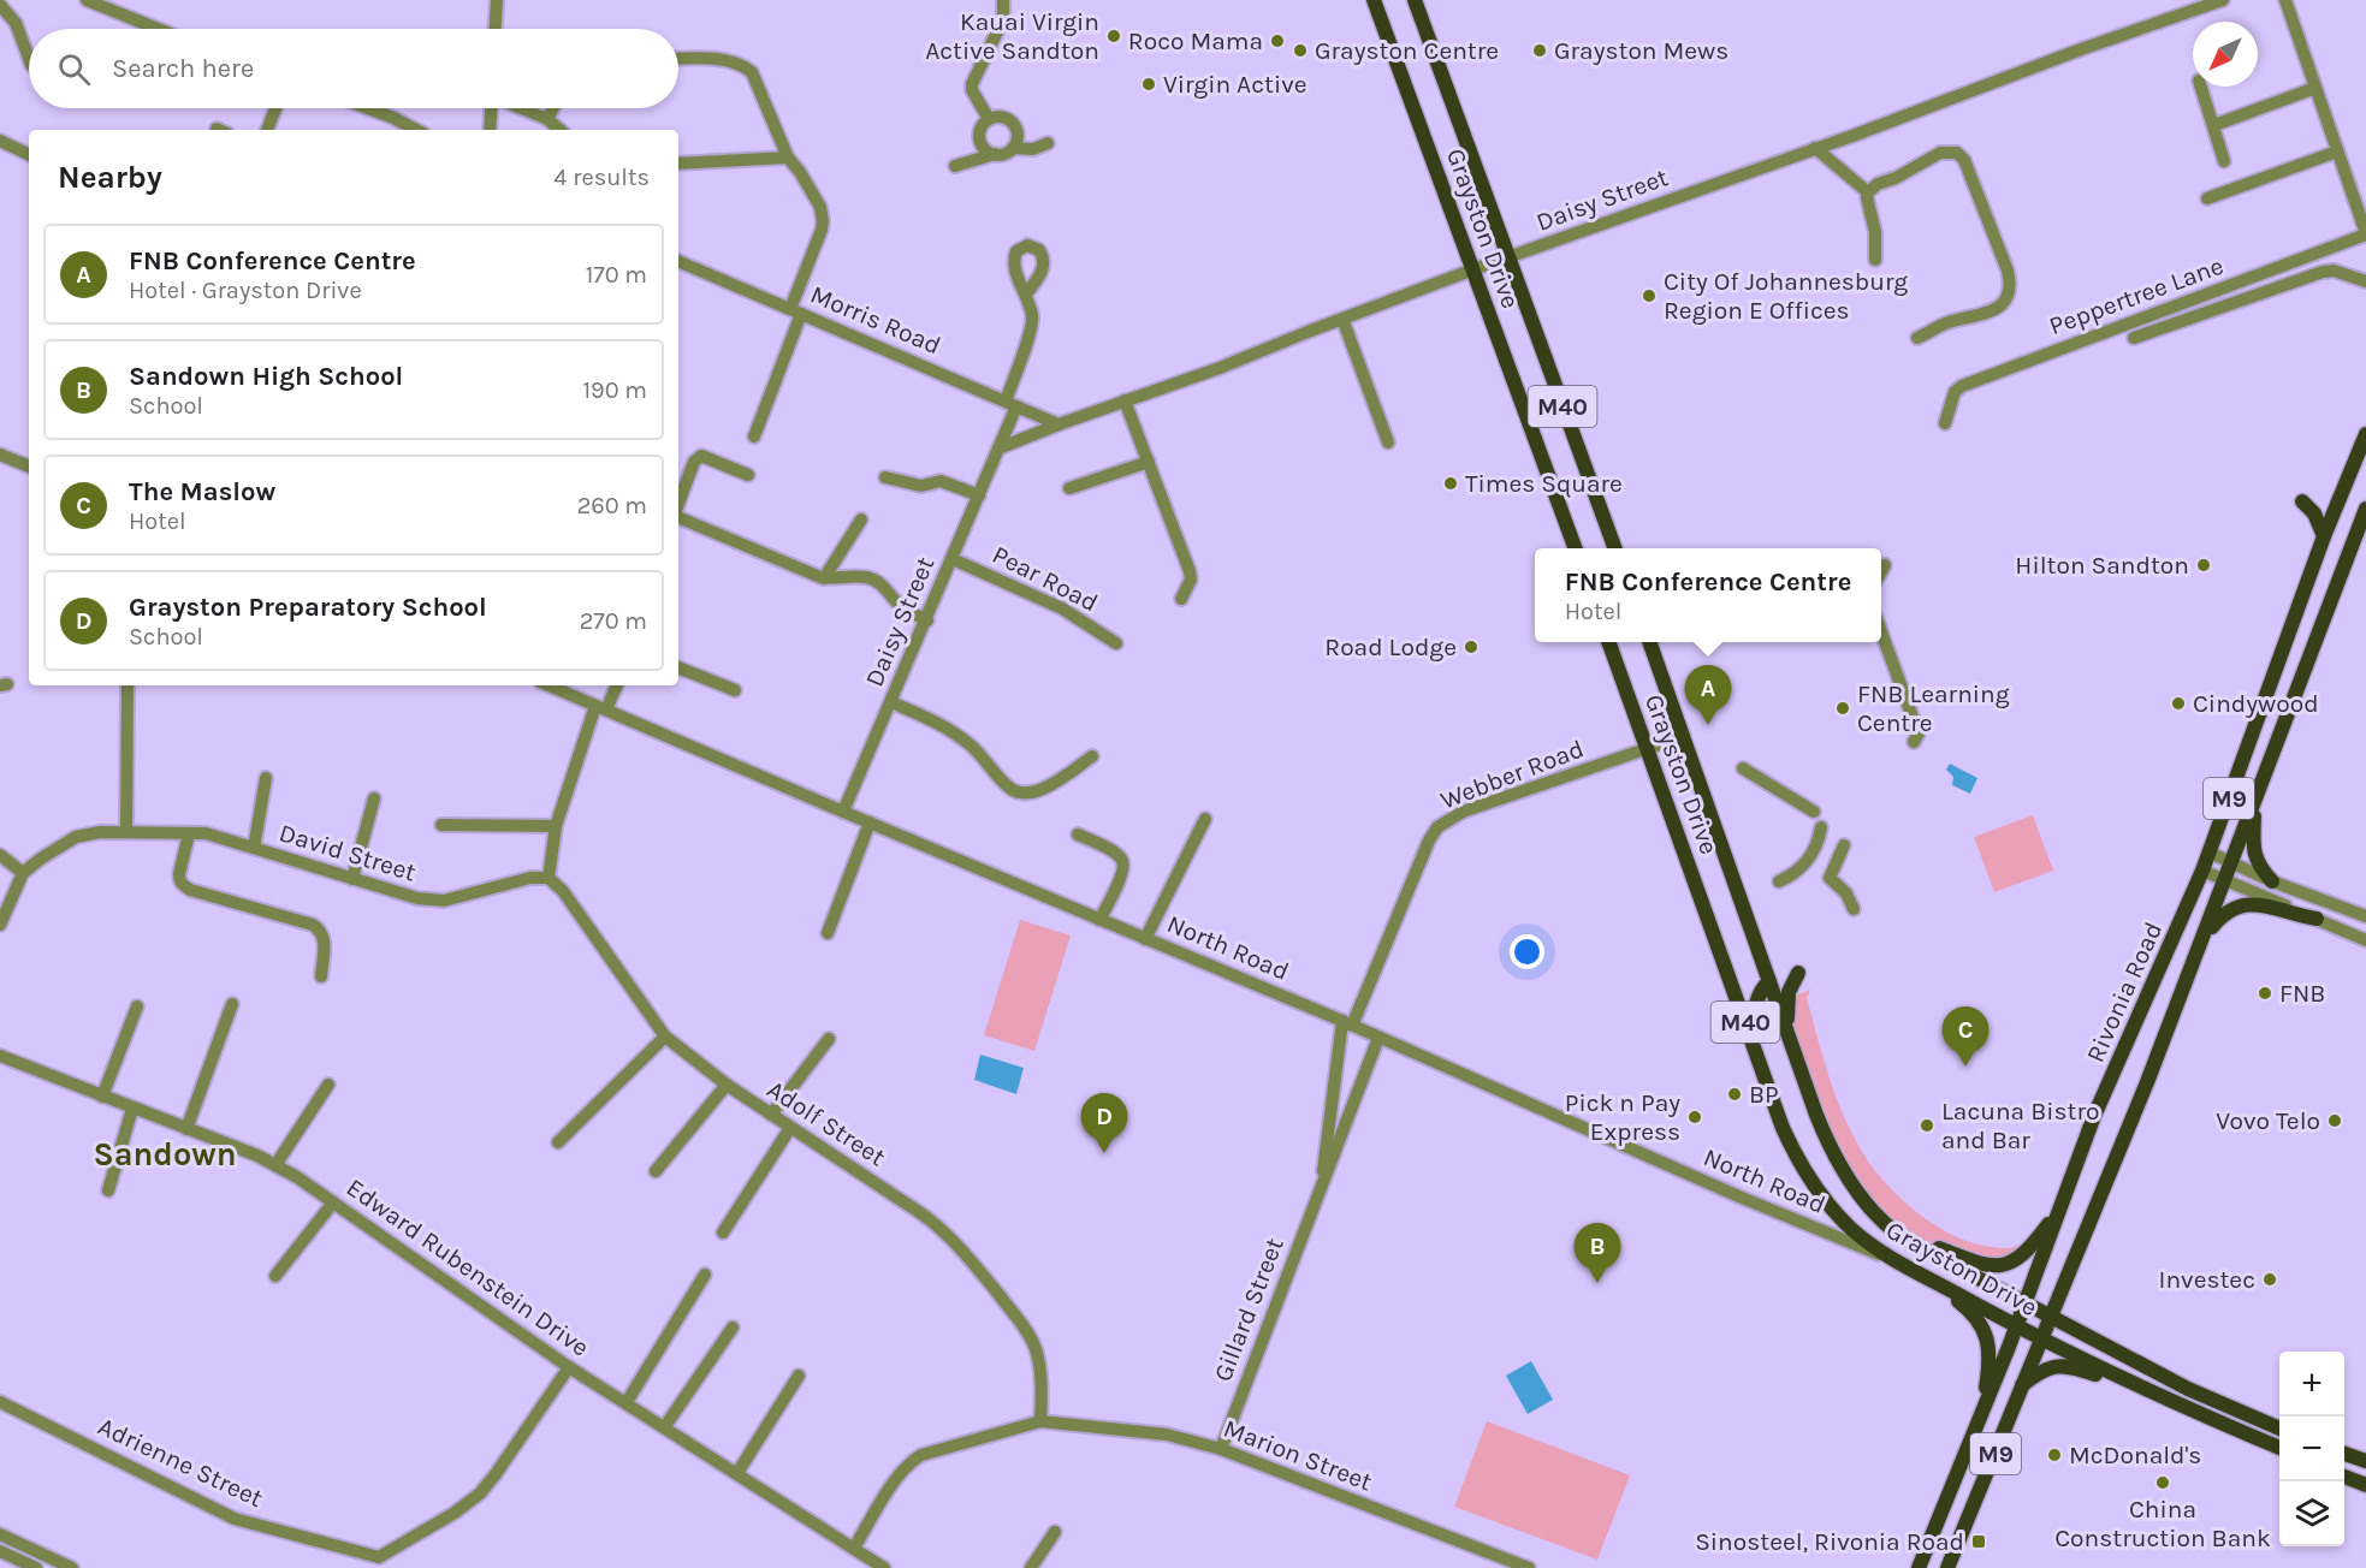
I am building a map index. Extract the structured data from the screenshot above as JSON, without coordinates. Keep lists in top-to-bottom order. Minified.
{"streets":{"main road":["Grayston Drive","M40","M9","Rivonia Road"],"street":["Daisy Street","Peppertree Lane","Morris Road","Pear Road","Webber Road","David Street","North Road","Adolf Street","Edward Rubenstein Drive","Gillard Street","Marion Street","Adrienne Street"]},"crossings":[["Daisy Street","Grayston Drive"],["Daisy Street","Morris Road"],["Daisy Street","Pear Road"],["Daisy Street","North Road"],["Grayston Drive","Webber Road"],["Grayston Drive","North Road"],["Grayston Drive","Rivonia Road"],["Webber Road","North Road"],["Webber Road","Gillard Street"],["David Street","Adolf Street"],["North Road","Gillard Street"],["Adolf Street","Marion Street"],["Gillard Street","Marion Street"]],"districts":["Sandown"],"places":{"other":["Kauai Virgin Active Sandton","Roco Mama","Grayston Centre","Grayston Mews","Virgin Active","City Of Johannesburg Region E Offices","Times Square","Hilton Sandton","Road Lodge","Cindywood","FNB Learning Centre","FNB","BP","Pick n Pay Express","Vovo Telo","Lacuna Bistro and Bar","Investec","McDonald's","China Construction Bank"],"transit":["Sinosteel, Rivonia Road"]},"north":"bottom left","page":{"search":"Search here","heading":["Nearby","4 results"],"list":[{"mark":"A","name":"FNB Conference Centre","note":"Hotel · Grayston Drive","value":"170 m"},{"mark":"B","name":"Sandown High School","note":"School","value":"190 m"},{"mark":"C","name":"The Maslow","note":"Hotel","value":"260 m"},{"mark":"D","name":"Grayston Preparatory School","note":"School","value":"270 m"}],"popup":["FNB Conference Centre","Hotel"],"pins":["A","C","D","B"],"map_buttons":["+","−"]}}
